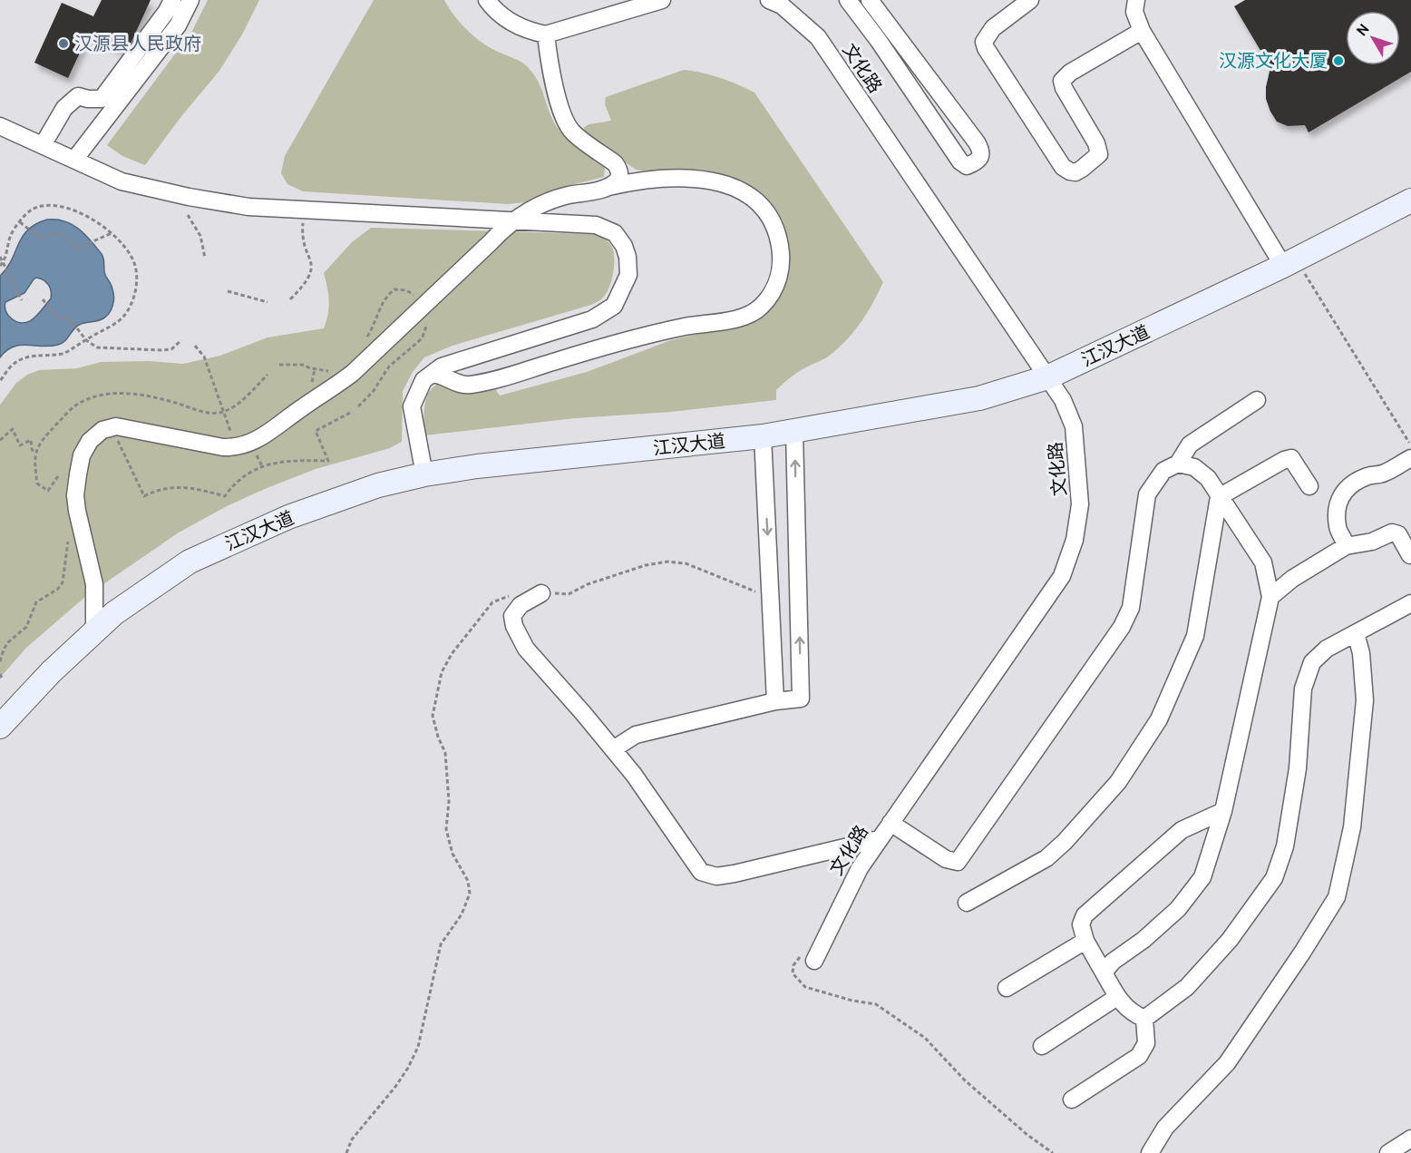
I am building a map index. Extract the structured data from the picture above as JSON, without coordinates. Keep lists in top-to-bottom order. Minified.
{"streets":{"main road":["江汉大道"],"street":["文化路"]},"crossings":[["文化路","江汉大道"]],"places":["汉源县人民政府","汉源文化大厦"],"north":"top left"}
